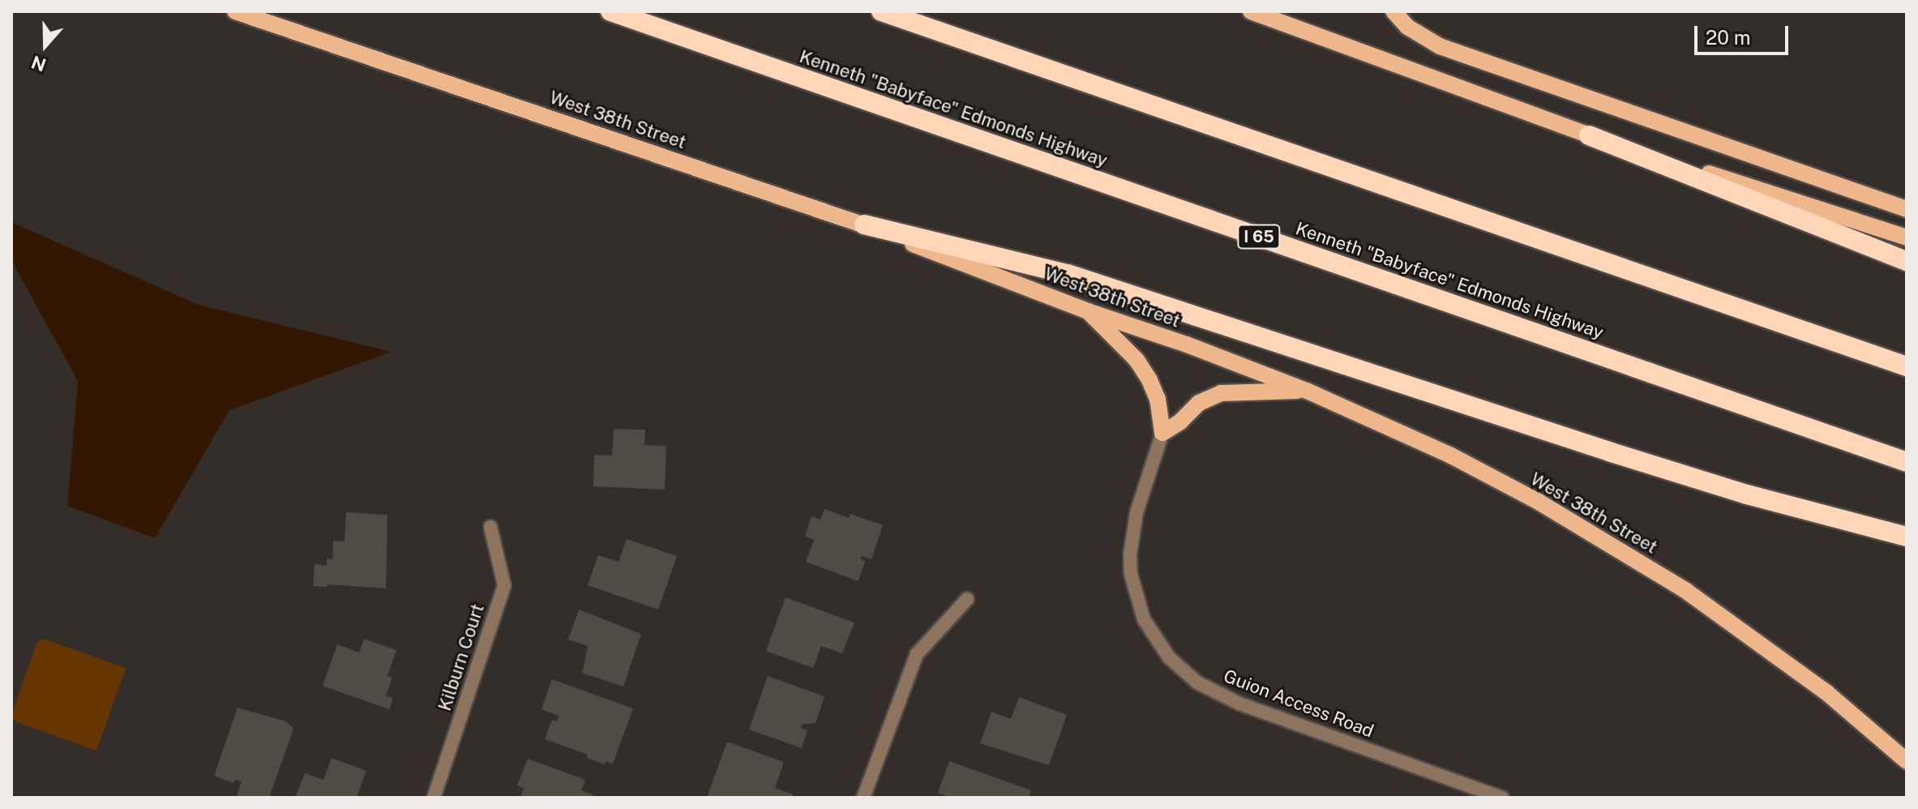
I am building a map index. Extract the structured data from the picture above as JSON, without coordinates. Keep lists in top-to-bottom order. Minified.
{"streets":{"highway":["Kenneth \"Babyface\" Edmonds Highway","I 65"],"main road":["West 38th Street"],"street":["Kilburn Court","Guion Access Road"]},"scale_bar":"20 m","north":"bottom"}
